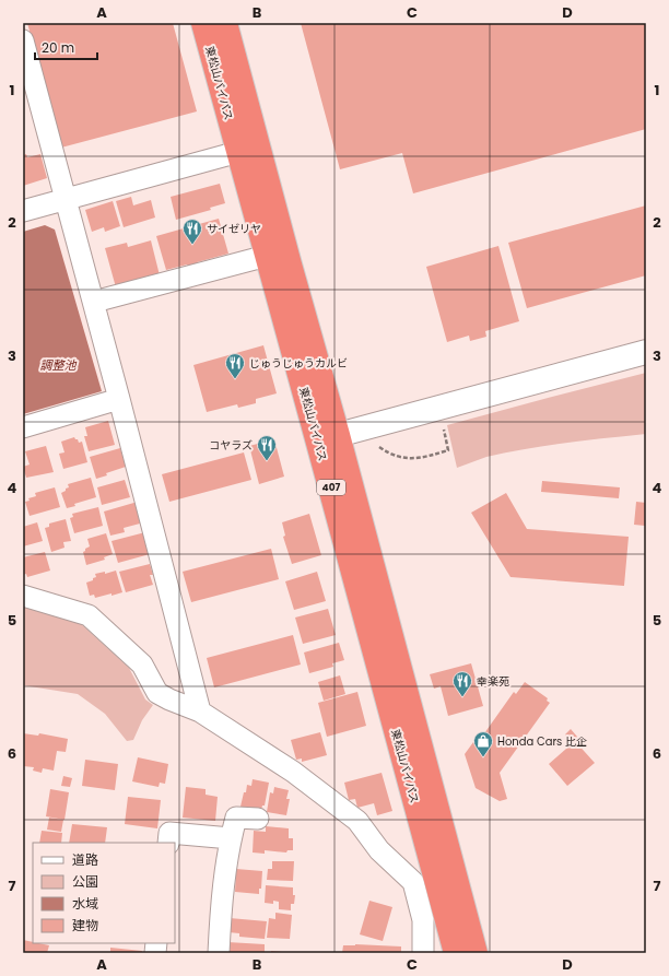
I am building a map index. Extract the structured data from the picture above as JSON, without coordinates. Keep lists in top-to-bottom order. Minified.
{"streets":{"highway":["東松山バイパス","407"]},"water":["調整池"],"places":{"restaurant":["サイゼリヤ","じゅうじゅうカルビ","コヤラズ","幸楽苑"],"shop":["Honda Cars 比企"]},"legend":["道路","公園","水域","建物"],"scale_bar":"20 m","grid":{"columns":["A","B","C","D"],"rows":["1","2","3","4","5","6","7"]}}
